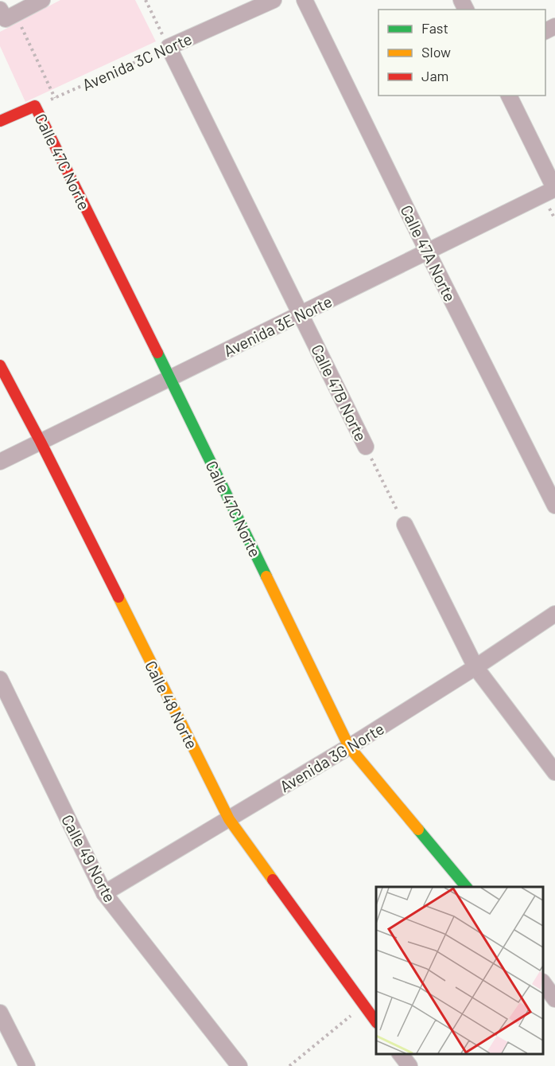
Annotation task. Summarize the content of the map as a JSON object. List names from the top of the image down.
{
  "streets": {
    "street": [
      "Avenida 3C Norte",
      "Calle 47C Norte",
      "Calle 47A Norte",
      "Avenida 3E Norte",
      "Calle 47B Norte",
      "Calle 48 Norte",
      "Avenida 3G Norte",
      "Calle 49 Norte"
    ]
  },
  "crossings": [
    ["Avenida 3C Norte", "Calle 47C Norte"],
    ["Avenida 3C Norte", "Calle 47B Norte"],
    ["Calle 47C Norte", "Avenida 3E Norte"],
    ["Calle 47C Norte", "Avenida 3G Norte"],
    ["Calle 47A Norte", "Avenida 3E Norte"],
    ["Avenida 3E Norte", "Calle 47B Norte"],
    ["Avenida 3E Norte", "Calle 48 Norte"],
    ["Calle 48 Norte", "Avenida 3G Norte"],
    ["Avenida 3G Norte", "Calle 49 Norte"]
  ],
  "legend": ["Fast", "Slow", "Jam"]
}
